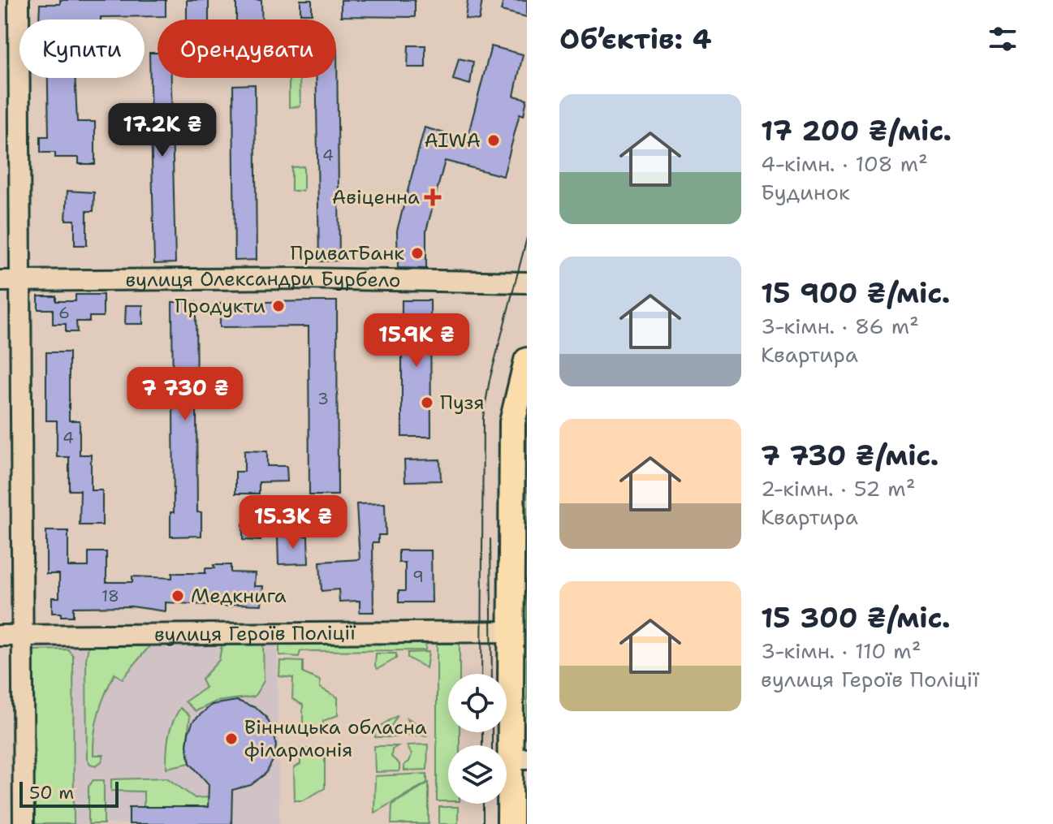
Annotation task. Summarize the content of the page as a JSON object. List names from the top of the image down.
{
  "streets": {
    "street": ["вулиця Олександри Бурбело", "вулиця Героїв Поліції"]
  },
  "places": {
    "other": [
      "AIWA",
      "ПриватБанк",
      "Продукти",
      "Пузя",
      "Медкнига",
      "Вінницька обласна філармонія"
    ],
    "health": ["Авіценна"]
  },
  "house_numbers": [
    "4",
    "6",
    "3",
    "4",
    "9",
    "18"
  ],
  "scale_bar": "50 m",
  "page": {
    "heading": "Об’єктів: 4",
    "chip": ["Купити", "Орендувати"],
    "list": [
      {
        "name": "17 200 ₴/міс.",
        "note": "4-кімн. · 108 m² · Будинок"
      },
      {
        "name": "15 900 ₴/міс.",
        "note": "3-кімн. · 86 m² · Квартира"
      },
      {
        "name": "7 730 ₴/міс.",
        "note": "2-кімн. · 52 m² · Квартира"
      },
      {
        "name": "15 300 ₴/міс.",
        "note": "3-кімн. · 110 m² · вулиця Героїв Поліції"
      }
    ],
    "price": [
      "17.2K ₴",
      "15.9K ₴",
      "7 730 ₴",
      "15.3K ₴"
    ],
    "scale": "50 m"
  }
}
